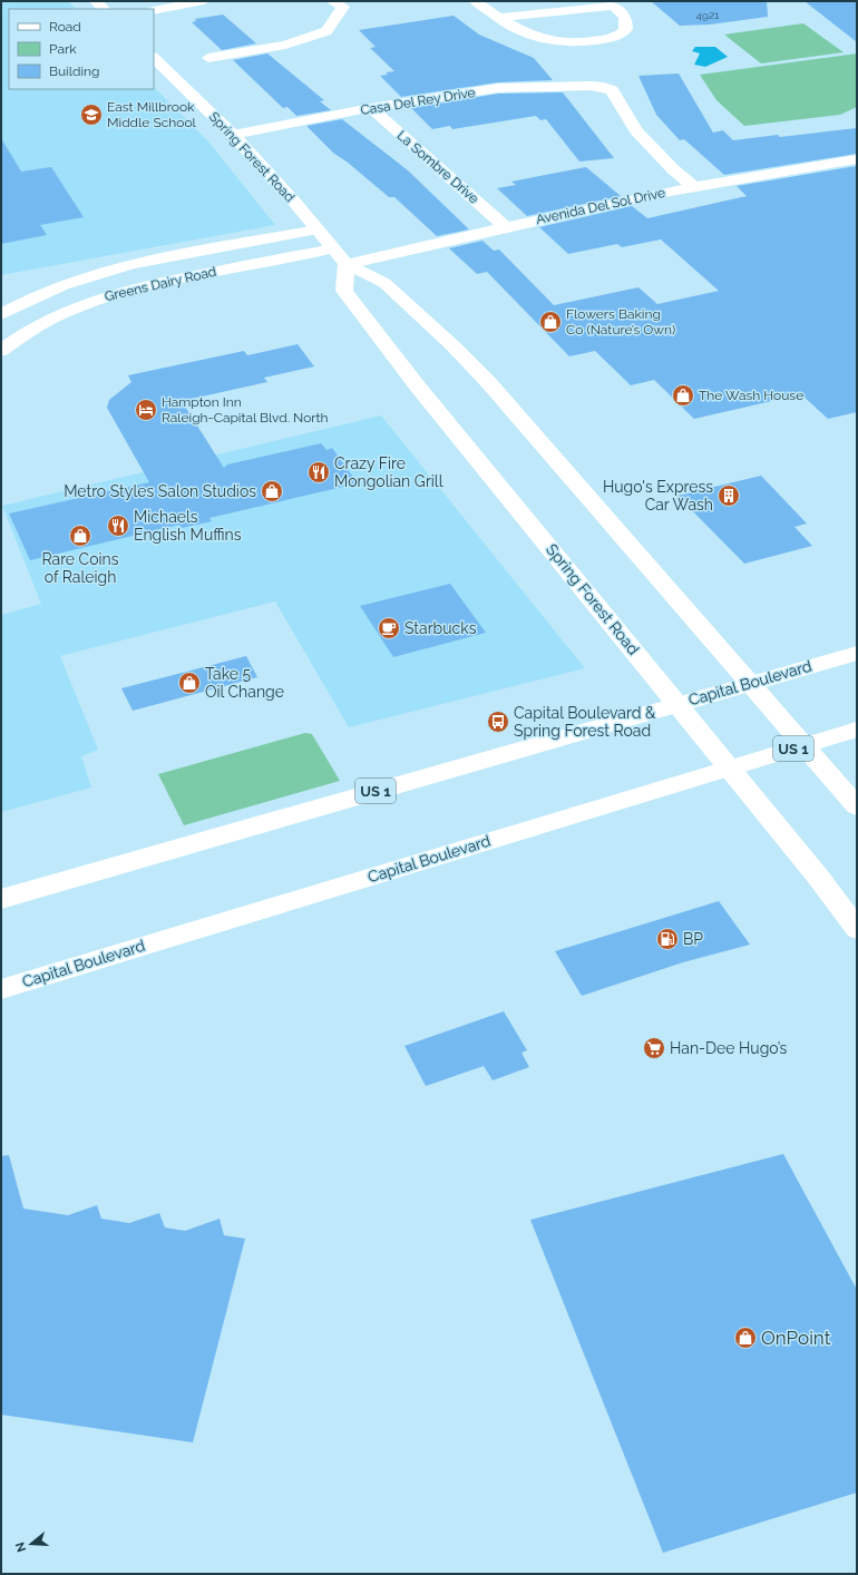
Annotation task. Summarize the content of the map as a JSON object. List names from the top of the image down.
{
  "streets": {
    "main road": [
      "Casa Del Rey Drive",
      "Spring Forest Road",
      "La Sombre Drive",
      "Avenida Del Sol Drive",
      "Greens Dairy Road",
      "Capital Boulevard",
      "US 1"
    ]
  },
  "crossings": [
    ["Casa Del Rey Drive", "Spring Forest Road"],
    ["Casa Del Rey Drive", "La Sombre Drive"],
    ["Casa Del Rey Drive", "Avenida Del Sol Drive"],
    ["Spring Forest Road", "Avenida Del Sol Drive"],
    ["Spring Forest Road", "Greens Dairy Road"],
    ["Spring Forest Road", "Capital Boulevard"],
    ["La Sombre Drive", "Avenida Del Sol Drive"],
    ["Avenida Del Sol Drive", "Greens Dairy Road"]
  ],
  "places": {
    "school or university": ["East Millbrook Middle School"],
    "shop": [
      "Flowers Baking Co (Nature’s Own)",
      "The Wash House",
      "Metro Styles Salon Studios",
      "Rare Coins of Raleigh",
      "Take 5 Oil Change",
      "OnPoint"
    ],
    "hotel": ["Hampton Inn Raleigh-Capital Blvd. North"],
    "restaurant": ["Crazy Fire Mongolian Grill", "Michaels English Muffins"],
    "building": ["Hugo's Express Car Wash"],
    "cafe": ["Starbucks"],
    "bus stop": ["Capital Boulevard & Spring Forest Road"],
    "fuel station": ["BP"],
    "supermarket": ["Han-Dee Hugo’s"]
  },
  "house_numbers": ["4921"],
  "legend": ["Road", "Park", "Building"],
  "north": "left"
}
